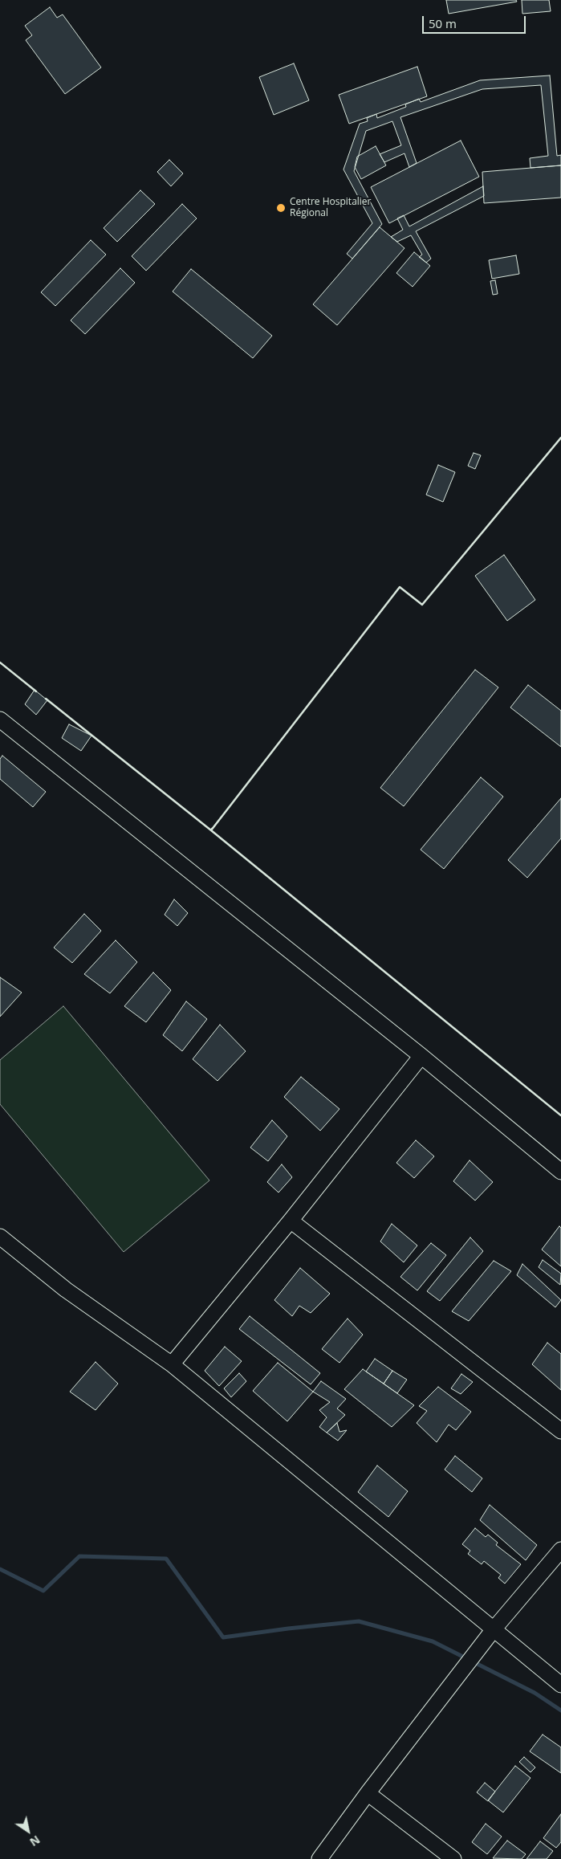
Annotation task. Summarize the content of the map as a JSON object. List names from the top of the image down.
{
  "places": ["Centre Hospitalier Régional"],
  "scale_bar": "50 m",
  "north": "bottom right"
}
